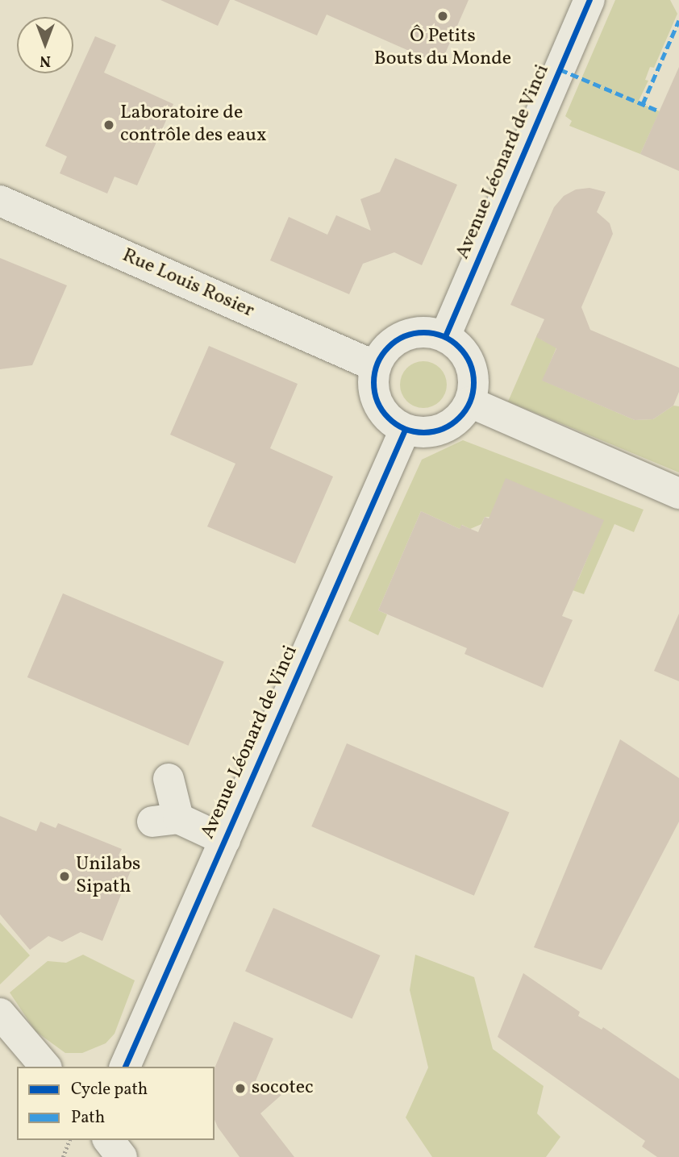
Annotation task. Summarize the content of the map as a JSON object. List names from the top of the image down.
{
  "streets": {
    "street": ["Avenue Léonard de Vinci", "Rue Louis Rosier"]
  },
  "crossings": [
    ["Avenue Léonard de Vinci", "Rue Louis Rosier"]
  ],
  "places": [
    "Ô Petits Bouts du Monde",
    "Laboratoire de contrôle des eaux",
    "Unilabs Sipath",
    "socotec"
  ],
  "legend": ["Cycle path", "Path"],
  "north": "bottom"
}
